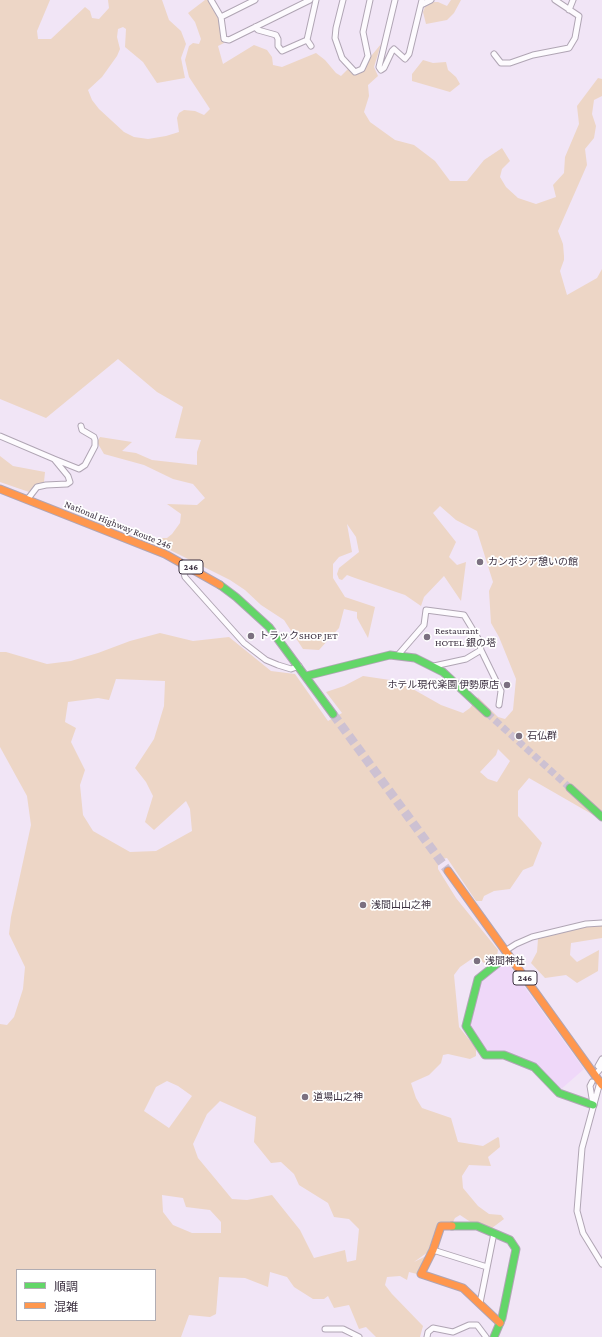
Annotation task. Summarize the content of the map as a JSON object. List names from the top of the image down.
{
  "streets": {
    "main road": ["National Highway Route 246", "246"]
  },
  "places": [
    "カンボジア憩いの館",
    "トラックSHOP JET",
    "Restaurant HOTEL 銀の塔",
    "ホテル現代楽園 伊勢原店",
    "石仏群",
    "浅間山山之神",
    "浅間神社",
    "道場山之神"
  ],
  "legend": ["順調", "混雑"]
}
